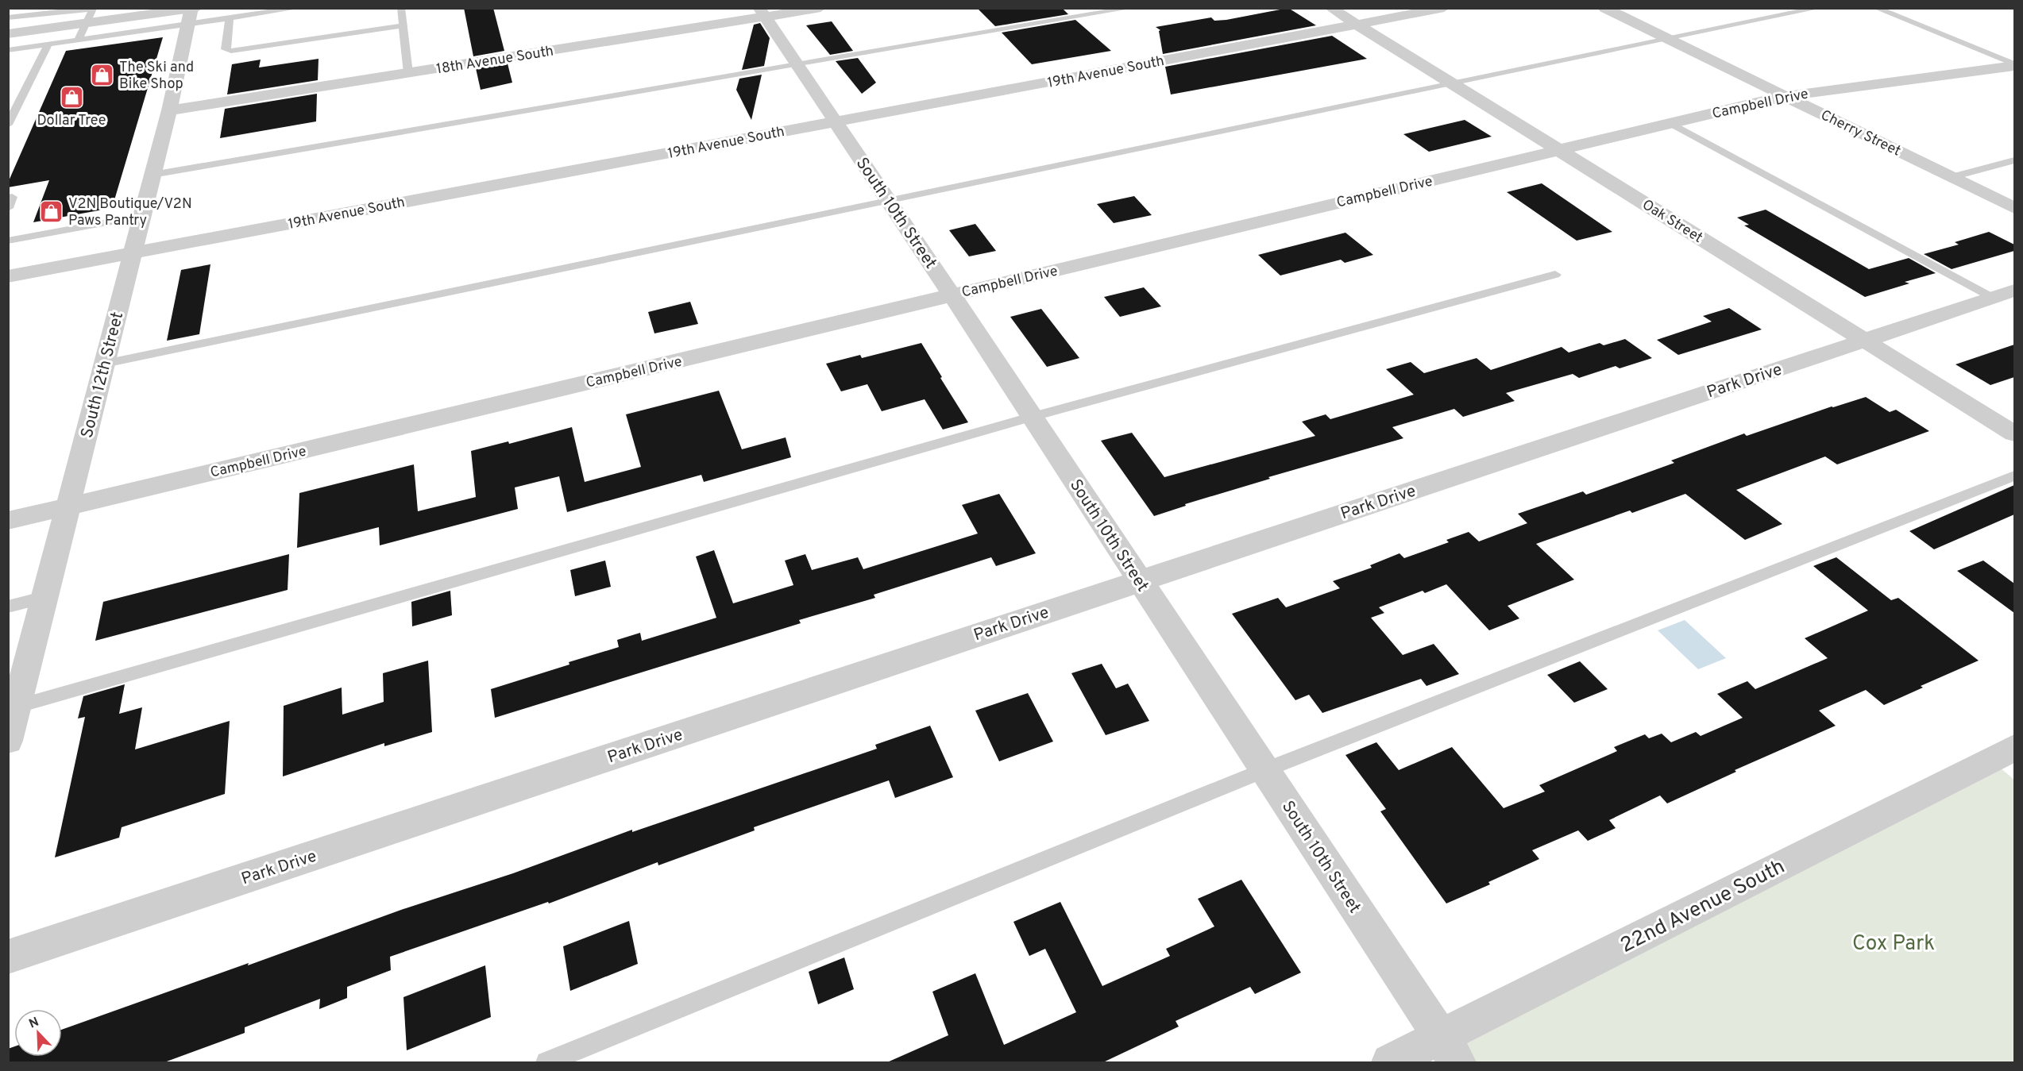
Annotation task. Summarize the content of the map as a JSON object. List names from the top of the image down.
{
  "streets": {
    "street": [
      "18th Avenue South",
      "19th Avenue South",
      "Campbell Drive",
      "Cherry Street",
      "South 10th Street",
      "Oak Street",
      "South 12th Street",
      "Park Drive",
      "22nd Avenue South"
    ]
  },
  "crossings": [
    ["18th Avenue South", "South 10th Street"],
    ["18th Avenue South", "South 12th Street"],
    ["19th Avenue South", "South 10th Street"],
    ["19th Avenue South", "Oak Street"],
    ["19th Avenue South", "South 12th Street"],
    ["Campbell Drive", "Cherry Street"],
    ["Campbell Drive", "South 10th Street"],
    ["Campbell Drive", "Oak Street"],
    ["Campbell Drive", "South 12th Street"],
    ["South 10th Street", "Park Drive"],
    ["South 10th Street", "22nd Avenue South"],
    ["Oak Street", "Park Drive"]
  ],
  "parks": ["Cox Park"],
  "places": {
    "shop": ["The Ski and Bike Shop", "Dollar Tree", "V2N Boutique/V2N Paws Pantry"]
  },
  "north": "top left"
}
